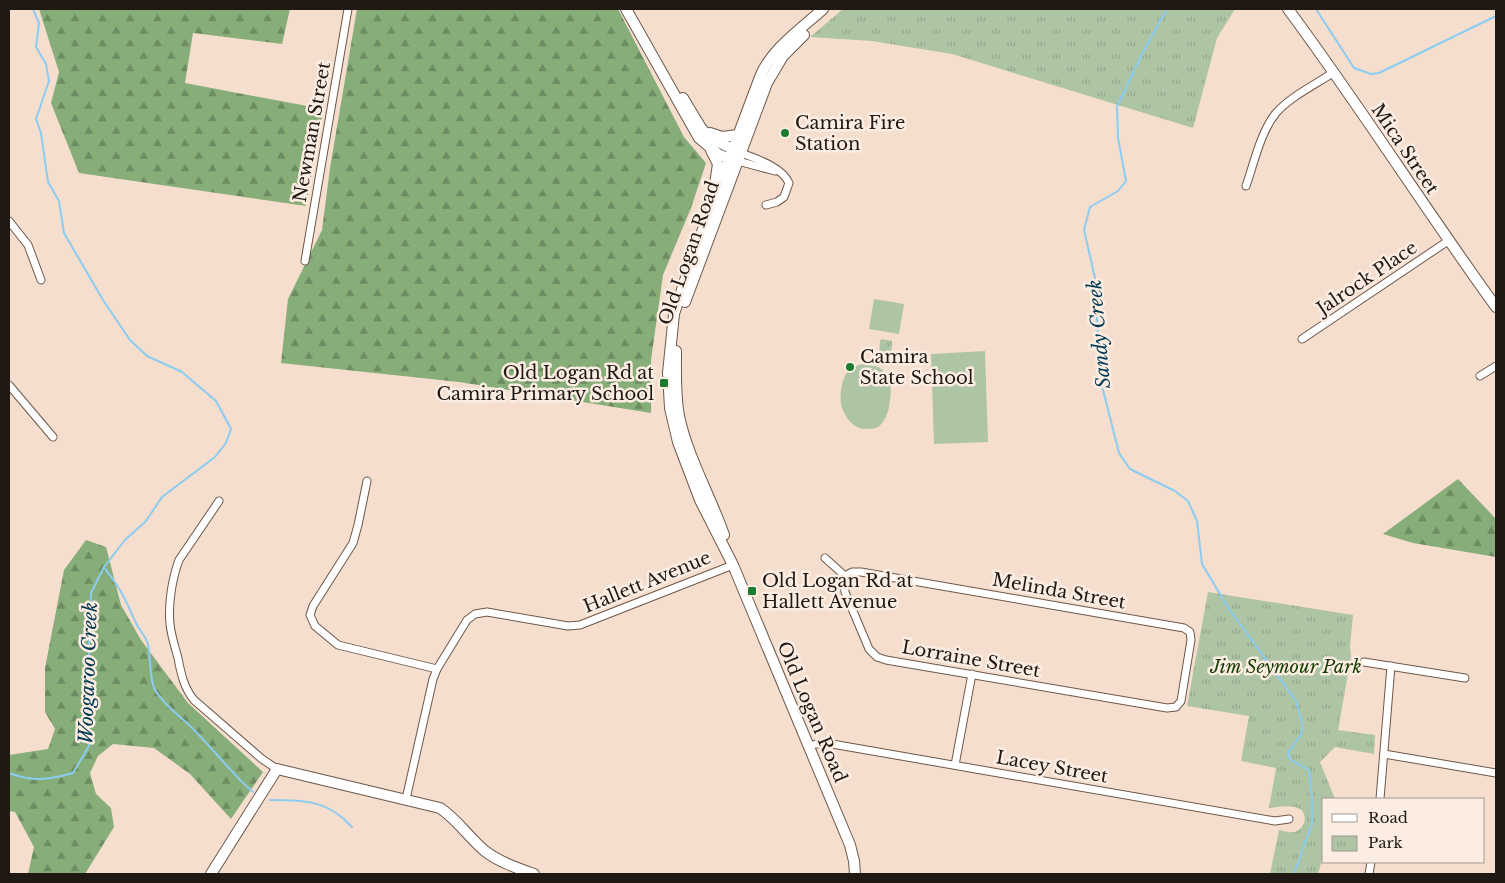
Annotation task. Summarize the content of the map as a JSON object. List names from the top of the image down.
{
  "streets": {
    "main road": ["Mica Street", "Old Logan Road"],
    "street": [
      "Newman Street",
      "Jalrock Place",
      "Hallett Avenue",
      "Melinda Street",
      "Lorraine Street",
      "Lacey Street"
    ]
  },
  "crossings": [
    ["Mica Street", "Jalrock Place"],
    ["Old Logan Road", "Hallett Avenue"],
    ["Old Logan Road", "Lacey Street"],
    ["Melinda Street", "Lorraine Street"]
  ],
  "water": ["Sandy Creek", "Woogaroo Creek"],
  "parks": ["Jim Seymour Park"],
  "places": {
    "other": ["Camira Fire Station", "Camira State School"],
    "transit": ["Old Logan Rd at Camira Primary School", "Old Logan Rd at Hallett Avenue"]
  },
  "legend": ["Road", "Park"]
}
